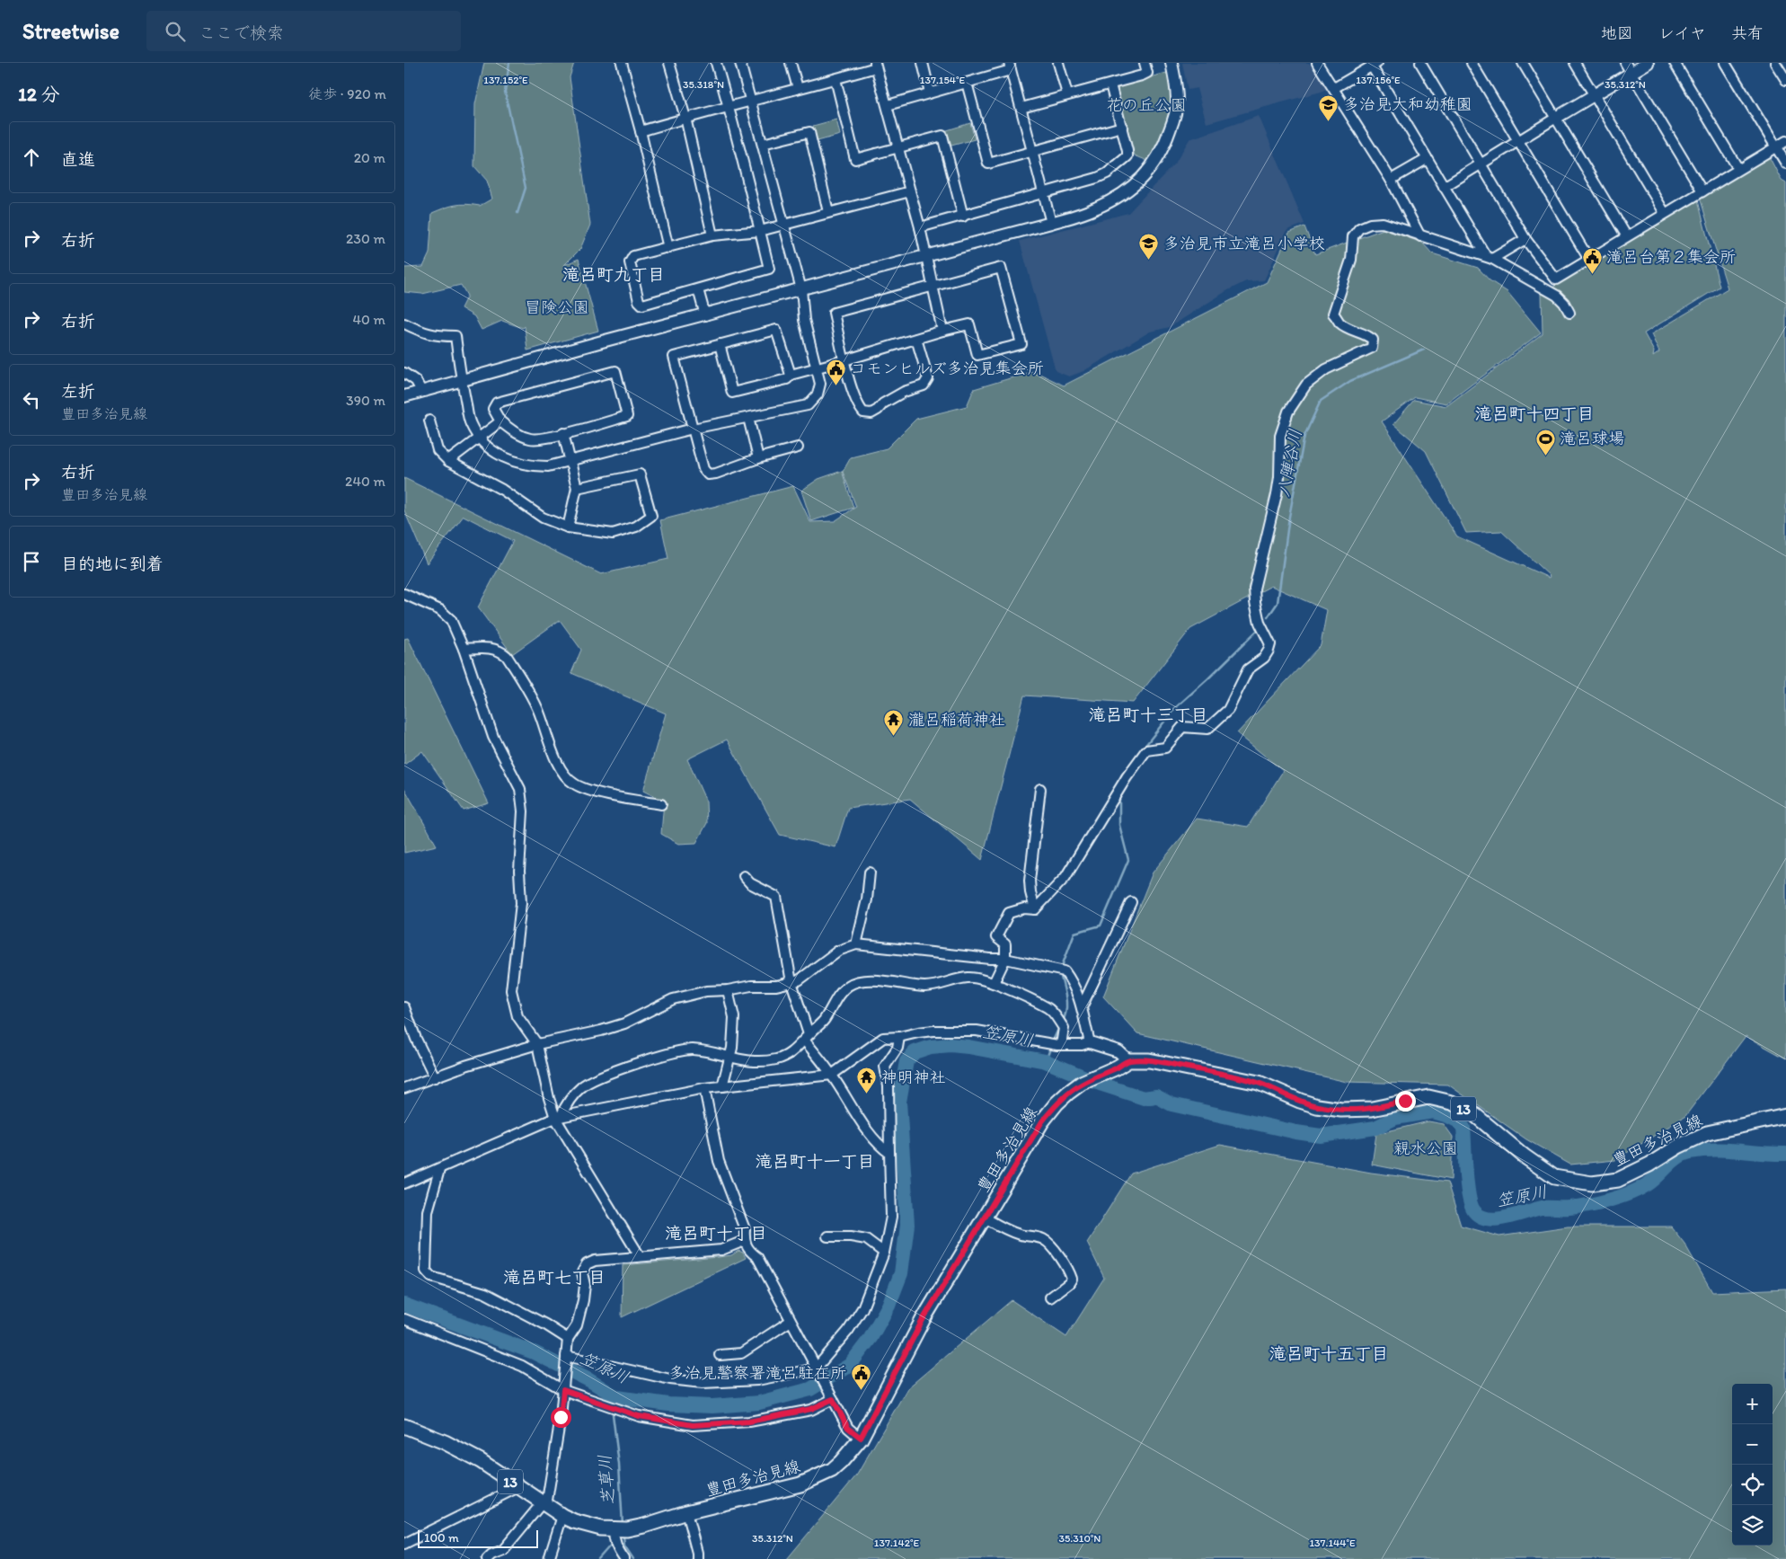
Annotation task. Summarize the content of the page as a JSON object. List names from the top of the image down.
{
  "streets": {
    "main road": ["13", "豊田多治見線"]
  },
  "districts": [
    "滝呂町九丁目",
    "滝呂町十四丁目",
    "滝呂町十三丁目",
    "滝呂町十一丁目",
    "滝呂町十丁目",
    "滝呂町七丁目",
    "滝呂町十五丁目"
  ],
  "water": ["八陣谷川", "笠原川", "芝草川"],
  "parks": ["花の丘公園", "冒険公園", "親水公園"],
  "places": {
    "school or university": ["多治見大和幼稚園", "多治見市立滝呂小学校"],
    "public building": ["滝呂台第２集会所", "コモンヒルズ多治見集会所", "多治見警察署滝呂駐在所"],
    "sports": ["滝呂球場"],
    "temple": ["瀧呂稲荷神社", "神明神社"]
  },
  "scale_bar": "100 m",
  "page": {
    "header": "Streetwise",
    "search": "ここで検索",
    "nav": ["地図", "レイヤ", "共有"],
    "heading": ["12 分", "徒歩 · 920 m"],
    "list": [
      ["直進", "20 m"],
      ["右折", "230 m"],
      ["右折", "40 m"],
      ["左折", "豊田多治見線", "390 m"],
      ["右折", "豊田多治見線", "240 m"],
      "目的地に到着"
    ],
    "map_buttons": ["+", "−"],
    "scale": "100 m"
  },
  "coordinates": [
    "137.156°E",
    "137.152°E",
    "137.154°E",
    "35.318°N",
    "35.312°N",
    "35.310°N",
    "137.142°E",
    "137.144°E"
  ]
}
